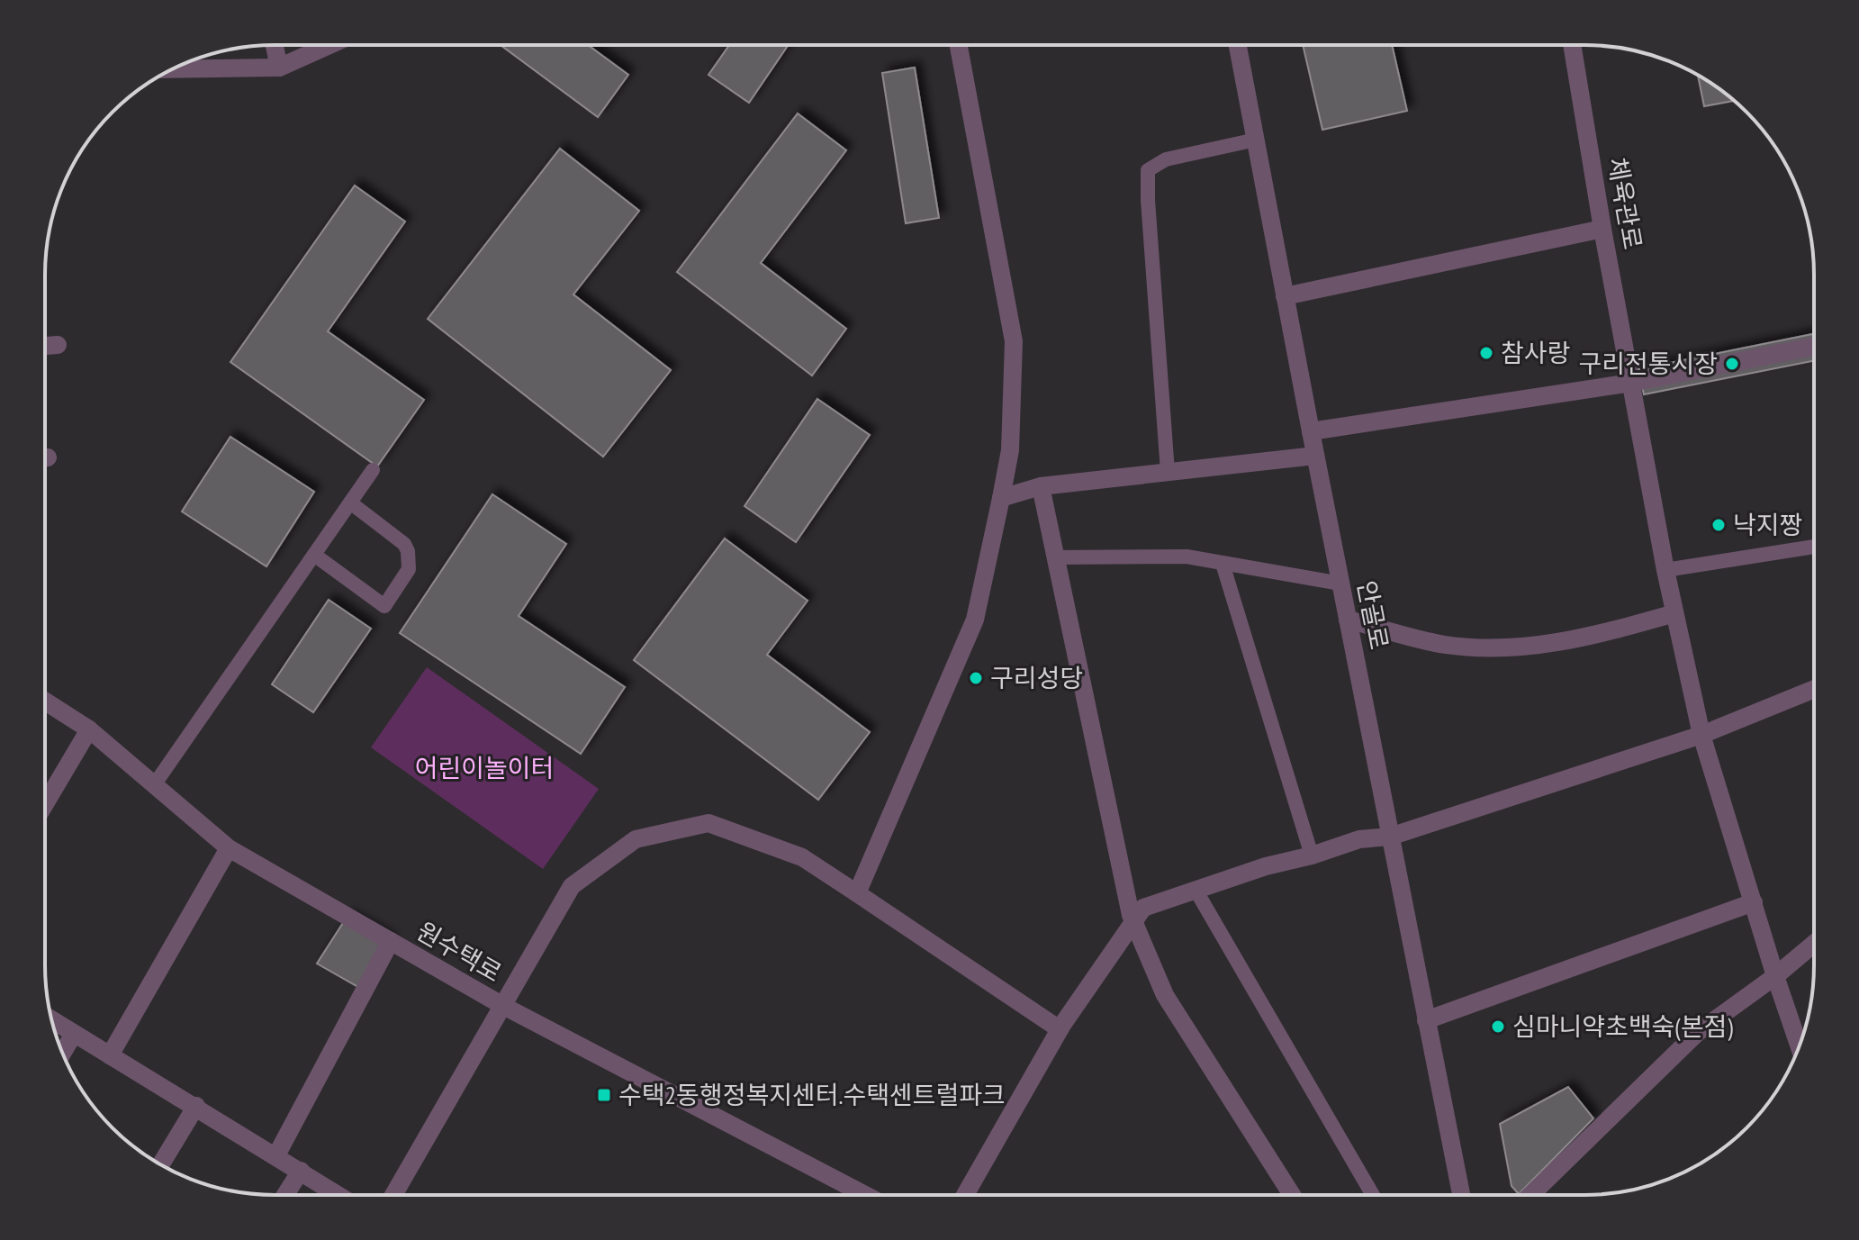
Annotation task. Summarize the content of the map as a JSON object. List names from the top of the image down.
{
  "streets": {
    "street": ["체육관로", "안골로", "원수택로"]
  },
  "parks": ["어린이놀이터"],
  "places": {
    "other": [
      "참사랑",
      "구리전통시장",
      "낙지짱",
      "구리성당",
      "심마니약초백숙(본점)"
    ],
    "transit": ["수택2동행정복지센터.수택센트럴파크"]
  }
}
